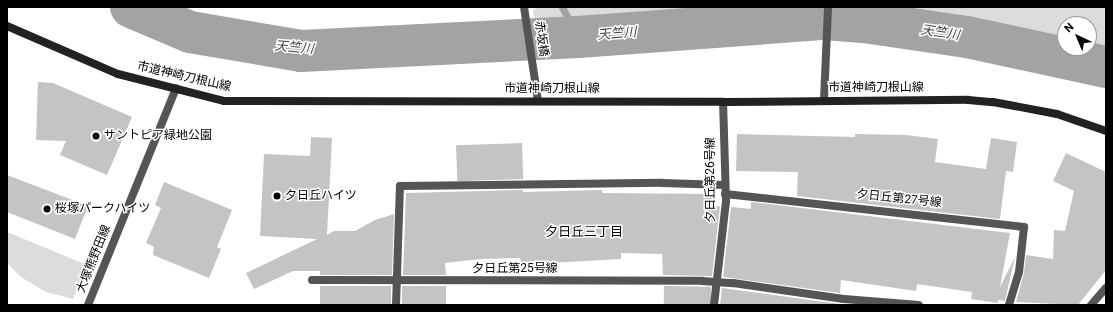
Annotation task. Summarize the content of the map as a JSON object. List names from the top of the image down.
{
  "streets": {
    "street": [
      "赤坂橋",
      "市道神崎刀根山線",
      "夕日丘第26号線",
      "夕日丘第27号線",
      "大塚熊野田線",
      "夕日丘第25号線"
    ]
  },
  "crossings": [
    ["赤坂橋", "市道神崎刀根山線"],
    ["市道神崎刀根山線", "夕日丘第26号線"],
    ["市道神崎刀根山線", "大塚熊野田線"],
    ["夕日丘第26号線", "夕日丘第27号線"],
    ["夕日丘第26号線", "夕日丘第25号線"]
  ],
  "districts": ["夕日丘三丁目"],
  "water": ["天竺川"],
  "places": ["サントピア緑地公園", "夕日丘ハイツ", "桜塚パークハイツ"],
  "north": "top left"
}
